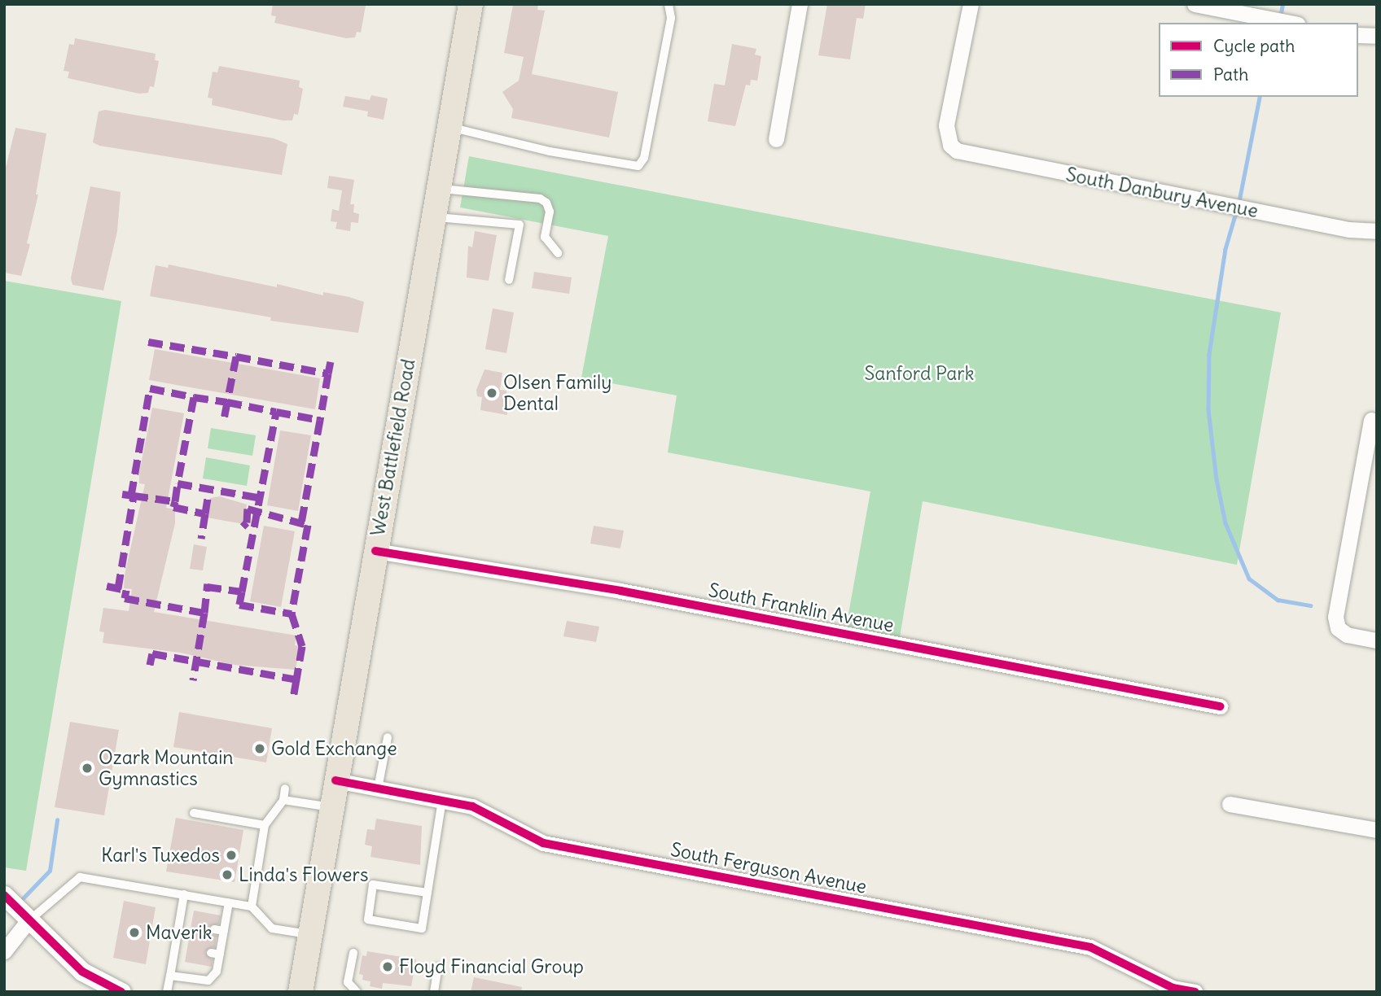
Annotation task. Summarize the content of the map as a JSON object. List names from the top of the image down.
{
  "streets": {
    "main road": ["West Battlefield Road"],
    "street": ["South Danbury Avenue", "South Franklin Avenue", "South Ferguson Avenue"]
  },
  "crossings": [
    ["West Battlefield Road", "South Franklin Avenue"],
    ["West Battlefield Road", "South Ferguson Avenue"]
  ],
  "parks": ["Sanford Park"],
  "places": [
    "Olsen Family Dental",
    "Gold Exchange",
    "Ozark Mountain Gymnastics",
    "Karl's Tuxedos",
    "Linda's Flowers",
    "Maverik",
    "Floyd Financial Group"
  ],
  "legend": ["Cycle path", "Path"]
}
